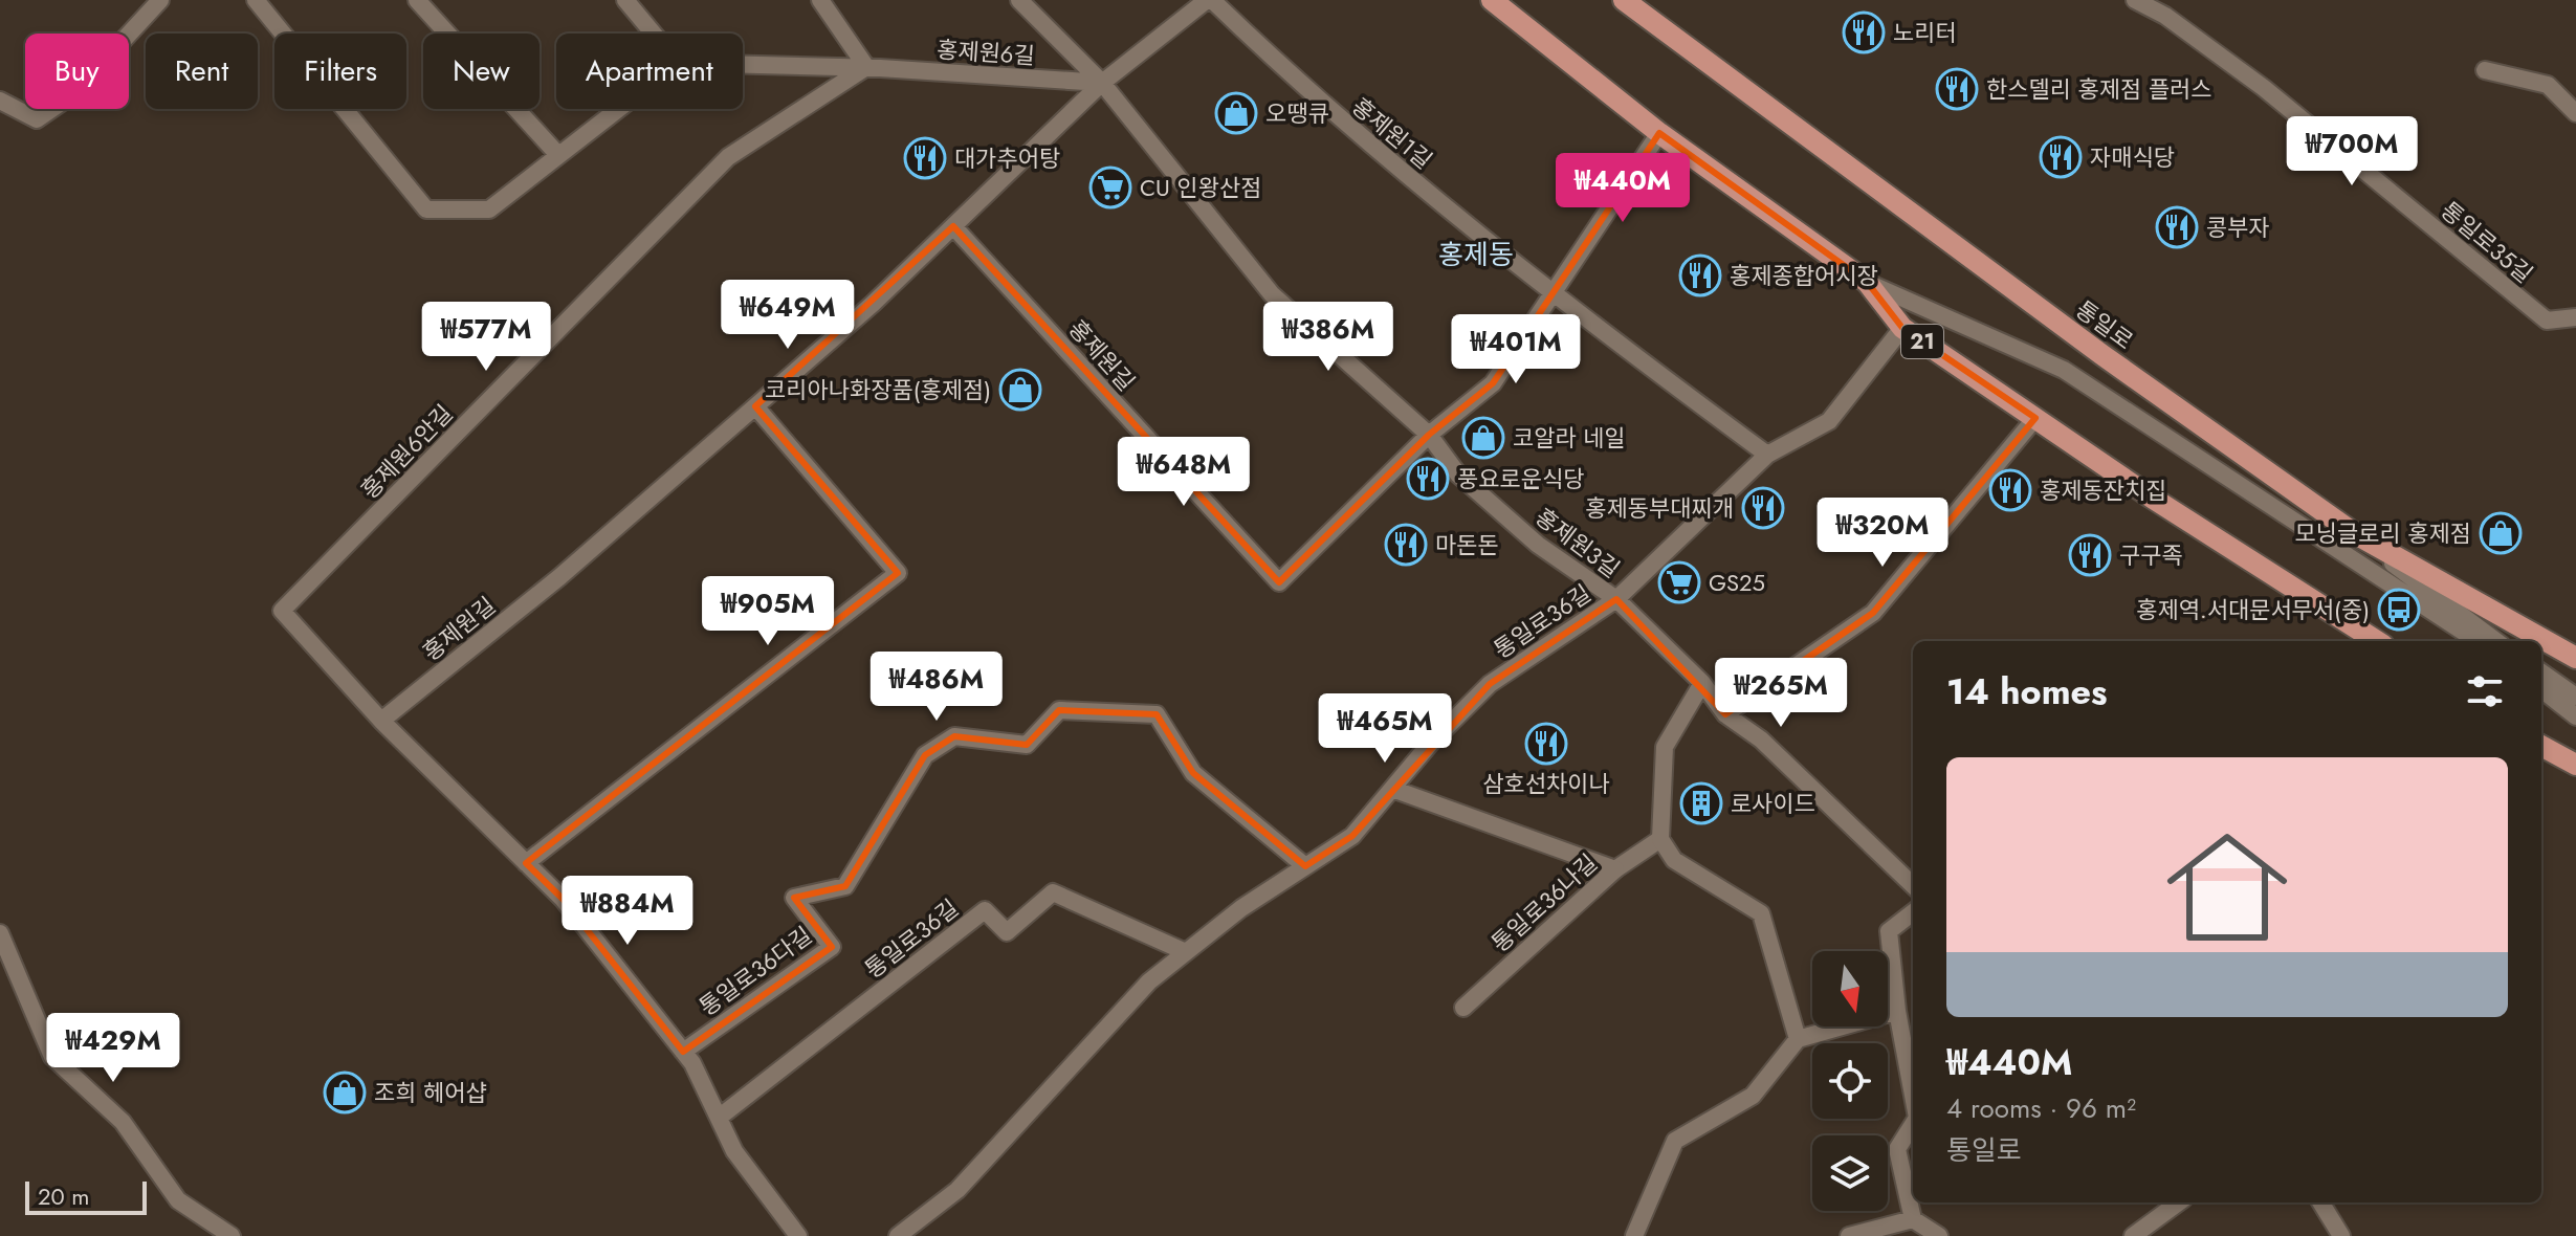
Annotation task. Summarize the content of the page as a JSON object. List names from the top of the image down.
{
  "streets": {
    "main road": ["통일로", "21"],
    "street": [
      "홍제원6길",
      "홍제원1길",
      "통일로35길",
      "홍제원길",
      "홍제원6안길",
      "홍제원3길",
      "통일로36길",
      "통일로36나길",
      "통일로36다길"
    ]
  },
  "crossings": [
    ["홍제원6길", "홍제원길"],
    ["홍제원6길", "홍제원6안길"],
    ["홍제원6길", "홍제원3길"],
    ["홍제원1길", "홍제원길"],
    ["홍제원1길", "통일로36길"],
    ["21", "통일로36길"],
    ["홍제원길", "홍제원6안길"],
    ["홍제원길", "홍제원3길"],
    ["홍제원3길", "통일로36길"],
    ["통일로36길", "통일로36다길"]
  ],
  "districts": ["홍제동"],
  "places": {
    "restaurant": [
      "노리터",
      "한스델리 홍제점 플러스",
      "자매식당",
      "대가추어탕",
      "콩부자",
      "홍제종합어시장",
      "풍요로운식당",
      "홍제동잔치집",
      "홍제동부대찌개",
      "마돈돈",
      "구구족",
      "삼호선차이나"
    ],
    "shop": [
      "오땡큐",
      "코리아나화장품(홍제점)",
      "코알라 네일",
      "모닝글로리 홍제점",
      "조희 헤어샵"
    ],
    "supermarket": ["CU 인왕산점", "GS25"],
    "bus stop": ["홍제역.서대문서무서(중)"],
    "building": ["로사이드"]
  },
  "scale_bar": "20 m",
  "north": "bottom",
  "page": {
    "chip": [
      "Buy",
      "Rent",
      "Filters",
      "New",
      "Apartment"
    ],
    "price": [
      "₩700M",
      "₩440M",
      "₩649M",
      "₩577M",
      "₩386M",
      "₩401M",
      "₩648M",
      "₩320M",
      "₩905M",
      "₩486M",
      "₩265M",
      "₩465M",
      "₩884M",
      "₩429M"
    ],
    "heading": "14 homes",
    "list": [
      {
        "name": "₩440M",
        "note": "4 rooms · 96 m² · 통일로"
      }
    ],
    "scale": "20 m"
  }
}
